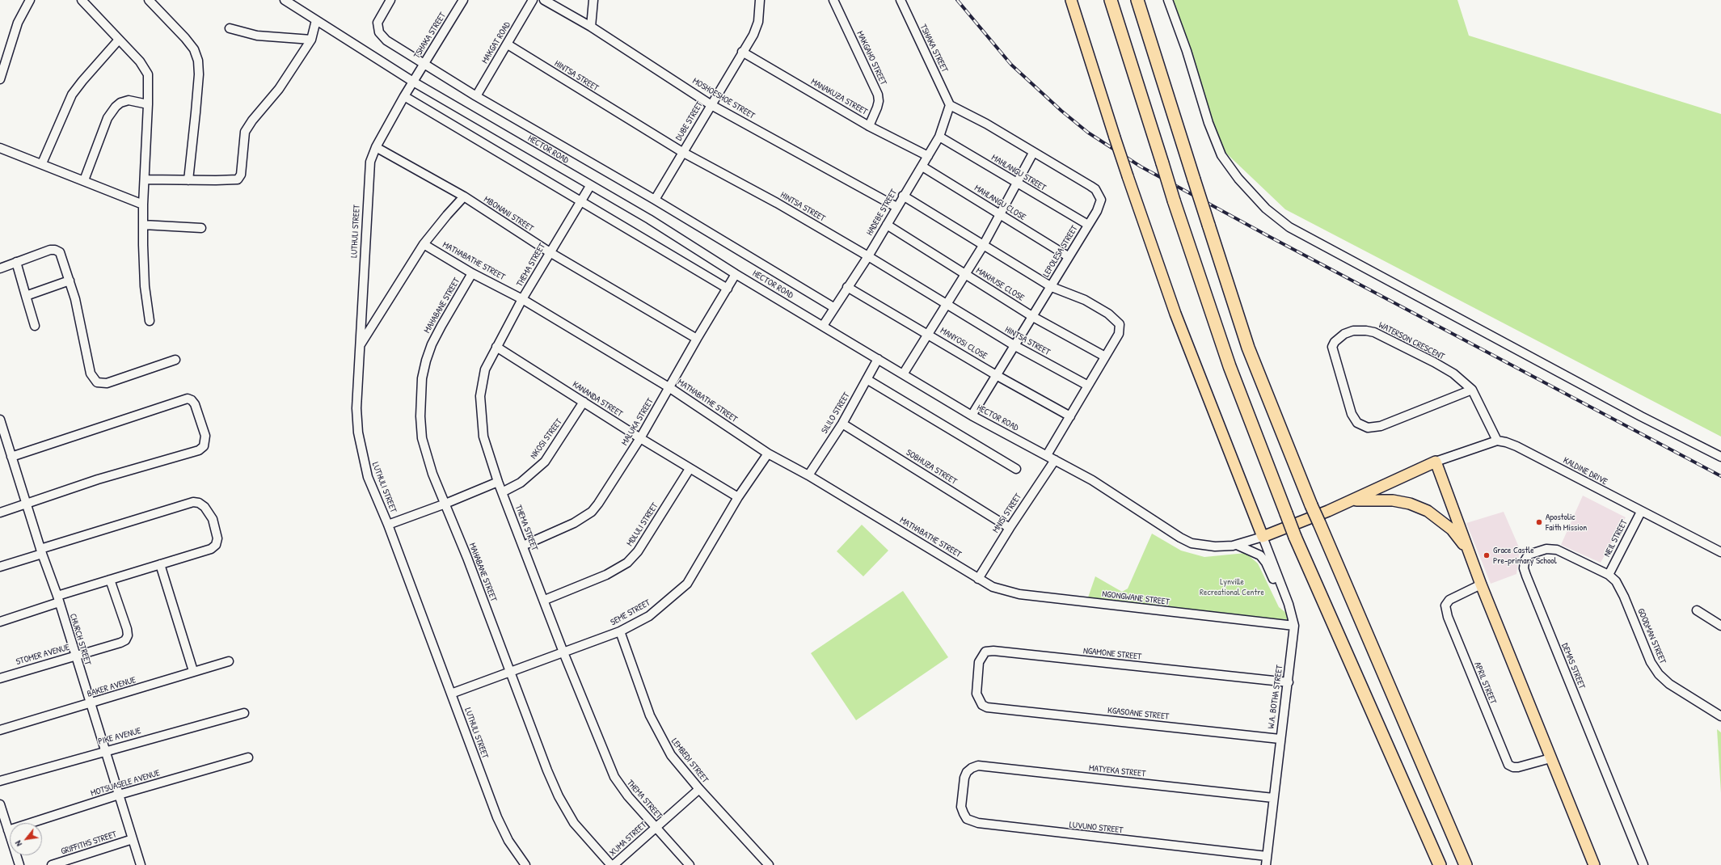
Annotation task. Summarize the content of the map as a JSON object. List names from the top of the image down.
{
  "streets": {
    "street": [
      "TSHAKA STREET",
      "MAKGAT ROAD",
      "MAKGAHO STREET",
      "HINTSA STREET",
      "MANAKUZA STREET",
      "MOSHOESHOE STREET",
      "DUBE STREET",
      "HECTOR ROAD",
      "MAHLANGU STREET",
      "MAHLANGU CLOSE",
      "HADEBE STREET",
      "MBONANI STREET",
      "LUTHULI STREET",
      "LEPOLESA STREET",
      "MATHABATHE STREET",
      "THEMA STREET",
      "MAKHUSE CLOSE",
      "MAHABANE STREET",
      "WATERSON CRESCENT",
      "MANYOSI CLOSE",
      "KANANDA STREET",
      "SILILO STREET",
      "MALUKA STREET",
      "NKOSI STREET",
      "SOBHUZA STREET",
      "KALDINE DRIVE",
      "MNISI STREET",
      "MDLULI STREET",
      "NEIL STREET",
      "NGONGWANE STREET",
      "SEME STREET",
      "GOODMAN STREET",
      "CHURCH STREET",
      "NGAMONE STREET",
      "STOMER AVENUE",
      "DEMAS STREET",
      "APRIL STREET",
      "BAKER AVENUE",
      "W.A. BOTHA STREET",
      "KGASOANE STREET",
      "PIKE AVENUE",
      "LEMBEDI STREET",
      "MATYEKA STREET",
      "MOTSUASELE AVENUE",
      "LUVUNO STREET",
      "XUMA STREET",
      "GRIFFITHS STREET"
    ]
  },
  "crossings": [
    ["TSHAKA STREET", "HECTOR ROAD"],
    ["TSHAKA STREET", "HADEBE STREET"],
    ["TSHAKA STREET", "LUTHULI STREET"],
    ["TSHAKA STREET", "LEPOLESA STREET"],
    ["MAKGAT ROAD", "HINTSA STREET"],
    ["MAKGAT ROAD", "HECTOR ROAD"],
    ["MAKGAHO STREET", "MANAKUZA STREET"],
    ["HINTSA STREET", "DUBE STREET"],
    ["HINTSA STREET", "HADEBE STREET"],
    ["HINTSA STREET", "LEPOLESA STREET"],
    ["MANAKUZA STREET", "DUBE STREET"],
    ["MANAKUZA STREET", "HADEBE STREET"],
    ["MOSHOESHOE STREET", "DUBE STREET"],
    ["MOSHOESHOE STREET", "HADEBE STREET"],
    ["DUBE STREET", "HECTOR ROAD"],
    ["HECTOR ROAD", "HADEBE STREET"],
    ["HECTOR ROAD", "LUTHULI STREET"],
    ["HECTOR ROAD", "LEPOLESA STREET"],
    ["HECTOR ROAD", "THEMA STREET"],
    ["HECTOR ROAD", "SILILO STREET"],
    ["HECTOR ROAD", "MALUKA STREET"],
    ["HECTOR ROAD", "MNISI STREET"],
    ["HECTOR ROAD", "W.A. BOTHA STREET"],
    ["MAHLANGU STREET", "HADEBE STREET"],
    ["MAHLANGU STREET", "LEPOLESA STREET"],
    ["MAHLANGU CLOSE", "HADEBE STREET"],
    ["MAHLANGU CLOSE", "LEPOLESA STREET"],
    ["HADEBE STREET", "LEPOLESA STREET"],
    ["HADEBE STREET", "MAKHUSE CLOSE"],
    ["HADEBE STREET", "MANYOSI CLOSE"],
    ["MBONANI STREET", "LUTHULI STREET"],
    ["MBONANI STREET", "THEMA STREET"],
    ["MBONANI STREET", "MALUKA STREET"],
    ["LUTHULI STREET", "SEME STREET"],
    ["LEPOLESA STREET", "MAKHUSE CLOSE"],
    ["LEPOLESA STREET", "MANYOSI CLOSE"],
    ["MATHABATHE STREET", "THEMA STREET"],
    ["MATHABATHE STREET", "MAHABANE STREET"],
    ["MATHABATHE STREET", "SILILO STREET"],
    ["MATHABATHE STREET", "MALUKA STREET"],
    ["MATHABATHE STREET", "MNISI STREET"],
    ["MATHABATHE STREET", "NGONGWANE STREET"],
    ["MATHABATHE STREET", "SEME STREET"],
    ["THEMA STREET", "KANANDA STREET"],
    ["THEMA STREET", "MALUKA STREET"],
    ["THEMA STREET", "NKOSI STREET"],
    ["THEMA STREET", "MDLULI STREET"],
    ["THEMA STREET", "SEME STREET"],
    ["THEMA STREET", "XUMA STREET"],
    ["MAHABANE STREET", "SEME STREET"],
    ["WATERSON CRESCENT", "KALDINE DRIVE"],
    ["KANANDA STREET", "MALUKA STREET"],
    ["KANANDA STREET", "NKOSI STREET"],
    ["KANANDA STREET", "MDLULI STREET"],
    ["KANANDA STREET", "SEME STREET"],
    ["SILILO STREET", "SOBHUZA STREET"],
    ["SOBHUZA STREET", "MNISI STREET"],
    ["KALDINE DRIVE", "NEIL STREET"],
    ["MNISI STREET", "NGONGWANE STREET"],
    ["NEIL STREET", "GOODMAN STREET"],
    ["NEIL STREET", "DEMAS STREET"],
    ["NGONGWANE STREET", "W.A. BOTHA STREET"],
    ["SEME STREET", "LEMBEDI STREET"],
    ["GOODMAN STREET", "DEMAS STREET"],
    ["CHURCH STREET", "STOMER AVENUE"],
    ["CHURCH STREET", "BAKER AVENUE"],
    ["CHURCH STREET", "PIKE AVENUE"],
    ["CHURCH STREET", "MOTSUASELE AVENUE"],
    ["CHURCH STREET", "GRIFFITHS STREET"],
    ["NGAMONE STREET", "W.A. BOTHA STREET"],
    ["NGAMONE STREET", "KGASOANE STREET"],
    ["W.A. BOTHA STREET", "KGASOANE STREET"],
    ["W.A. BOTHA STREET", "MATYEKA STREET"],
    ["W.A. BOTHA STREET", "LUVUNO STREET"],
    ["LEMBEDI STREET", "XUMA STREET"],
    ["MATYEKA STREET", "LUVUNO STREET"]
  ],
  "parks": ["Lynville Recreational Centre"],
  "places": ["Apostolic Faith Mission", "Grace Castle Pre-primary School"],
  "north": "bottom left"
}
